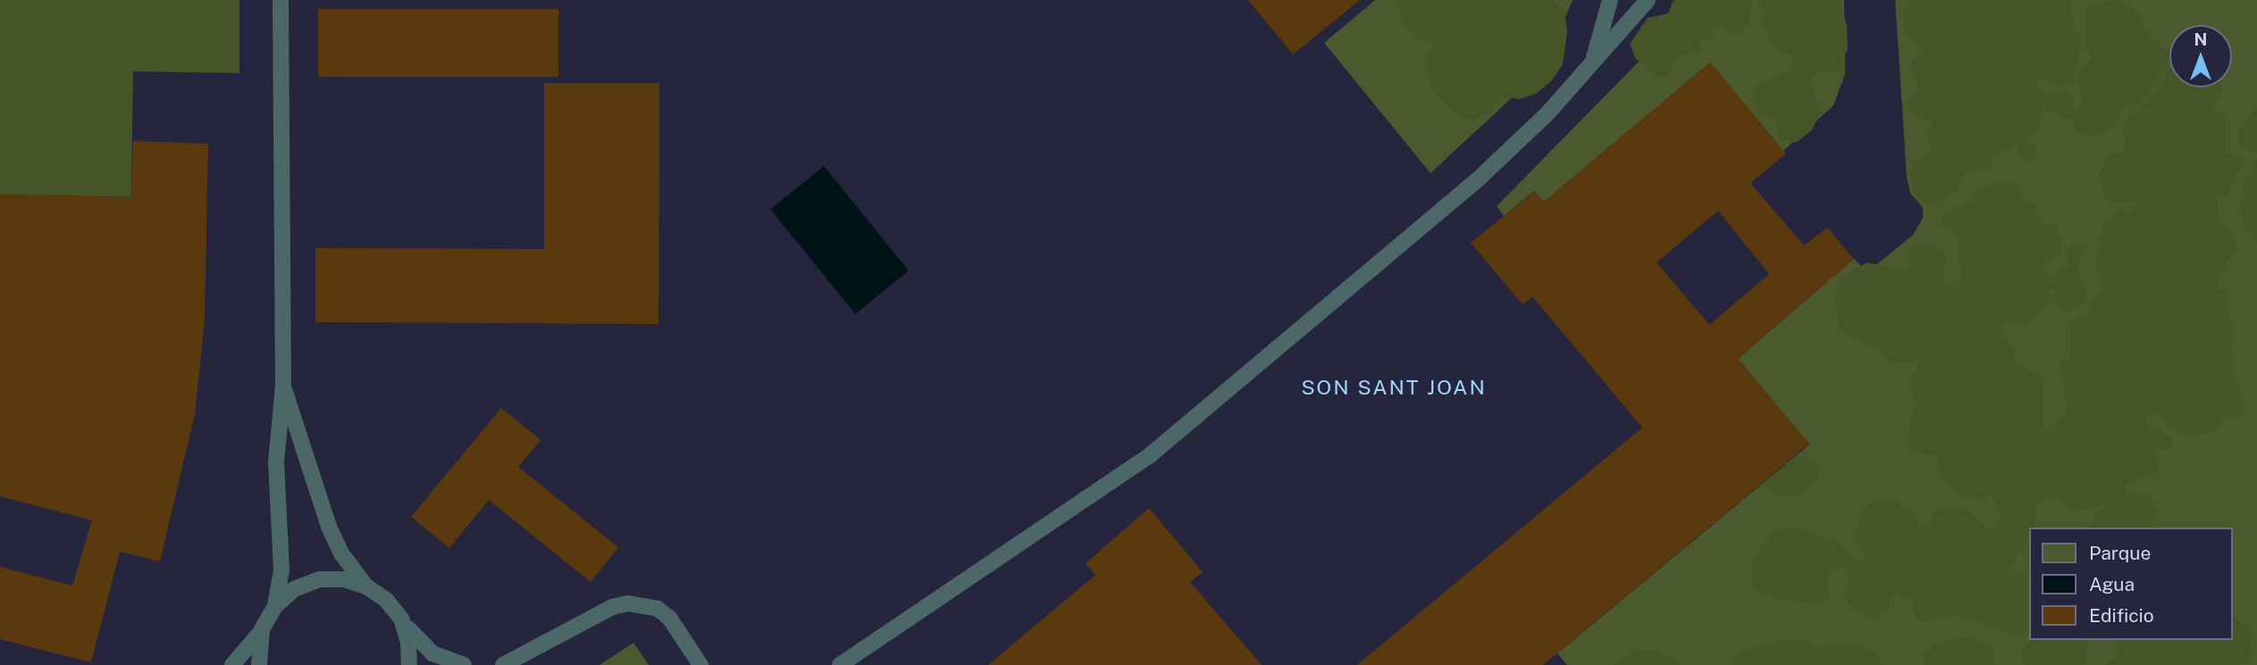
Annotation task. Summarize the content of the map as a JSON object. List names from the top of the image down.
{
  "districts": ["SON SANT JOAN"],
  "legend": ["Parque", "Agua", "Edificio"],
  "north": "top"
}
